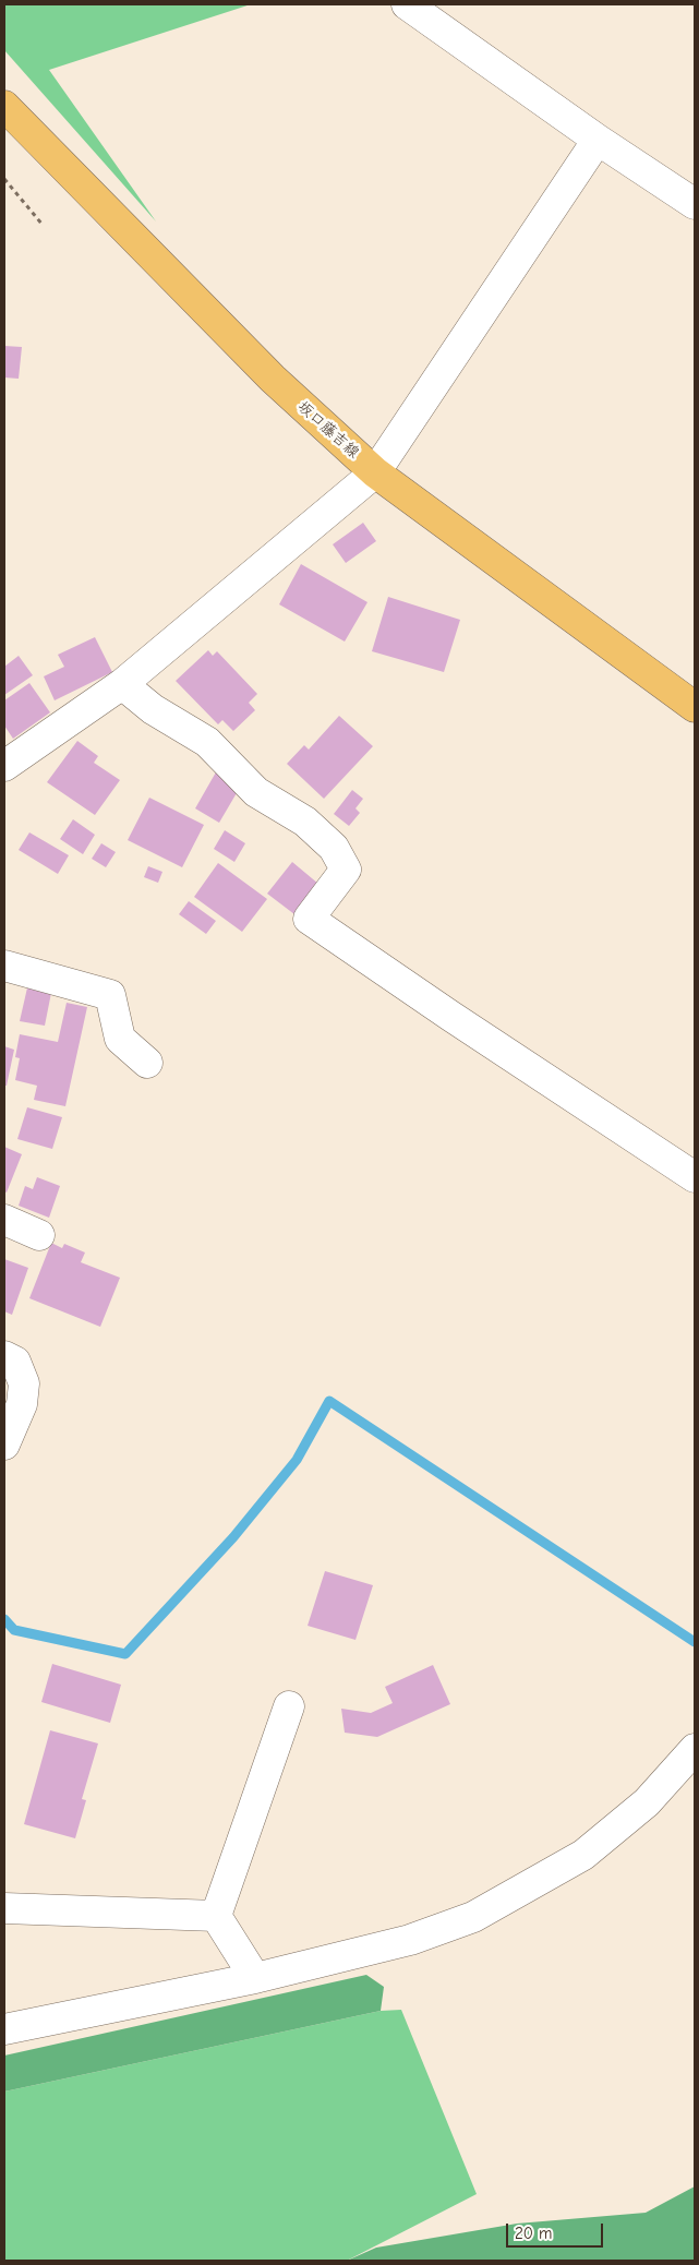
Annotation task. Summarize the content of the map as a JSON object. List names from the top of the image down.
{
  "streets": {
    "main road": ["坂口藤吉線"]
  },
  "scale_bar": "20 m"
}
